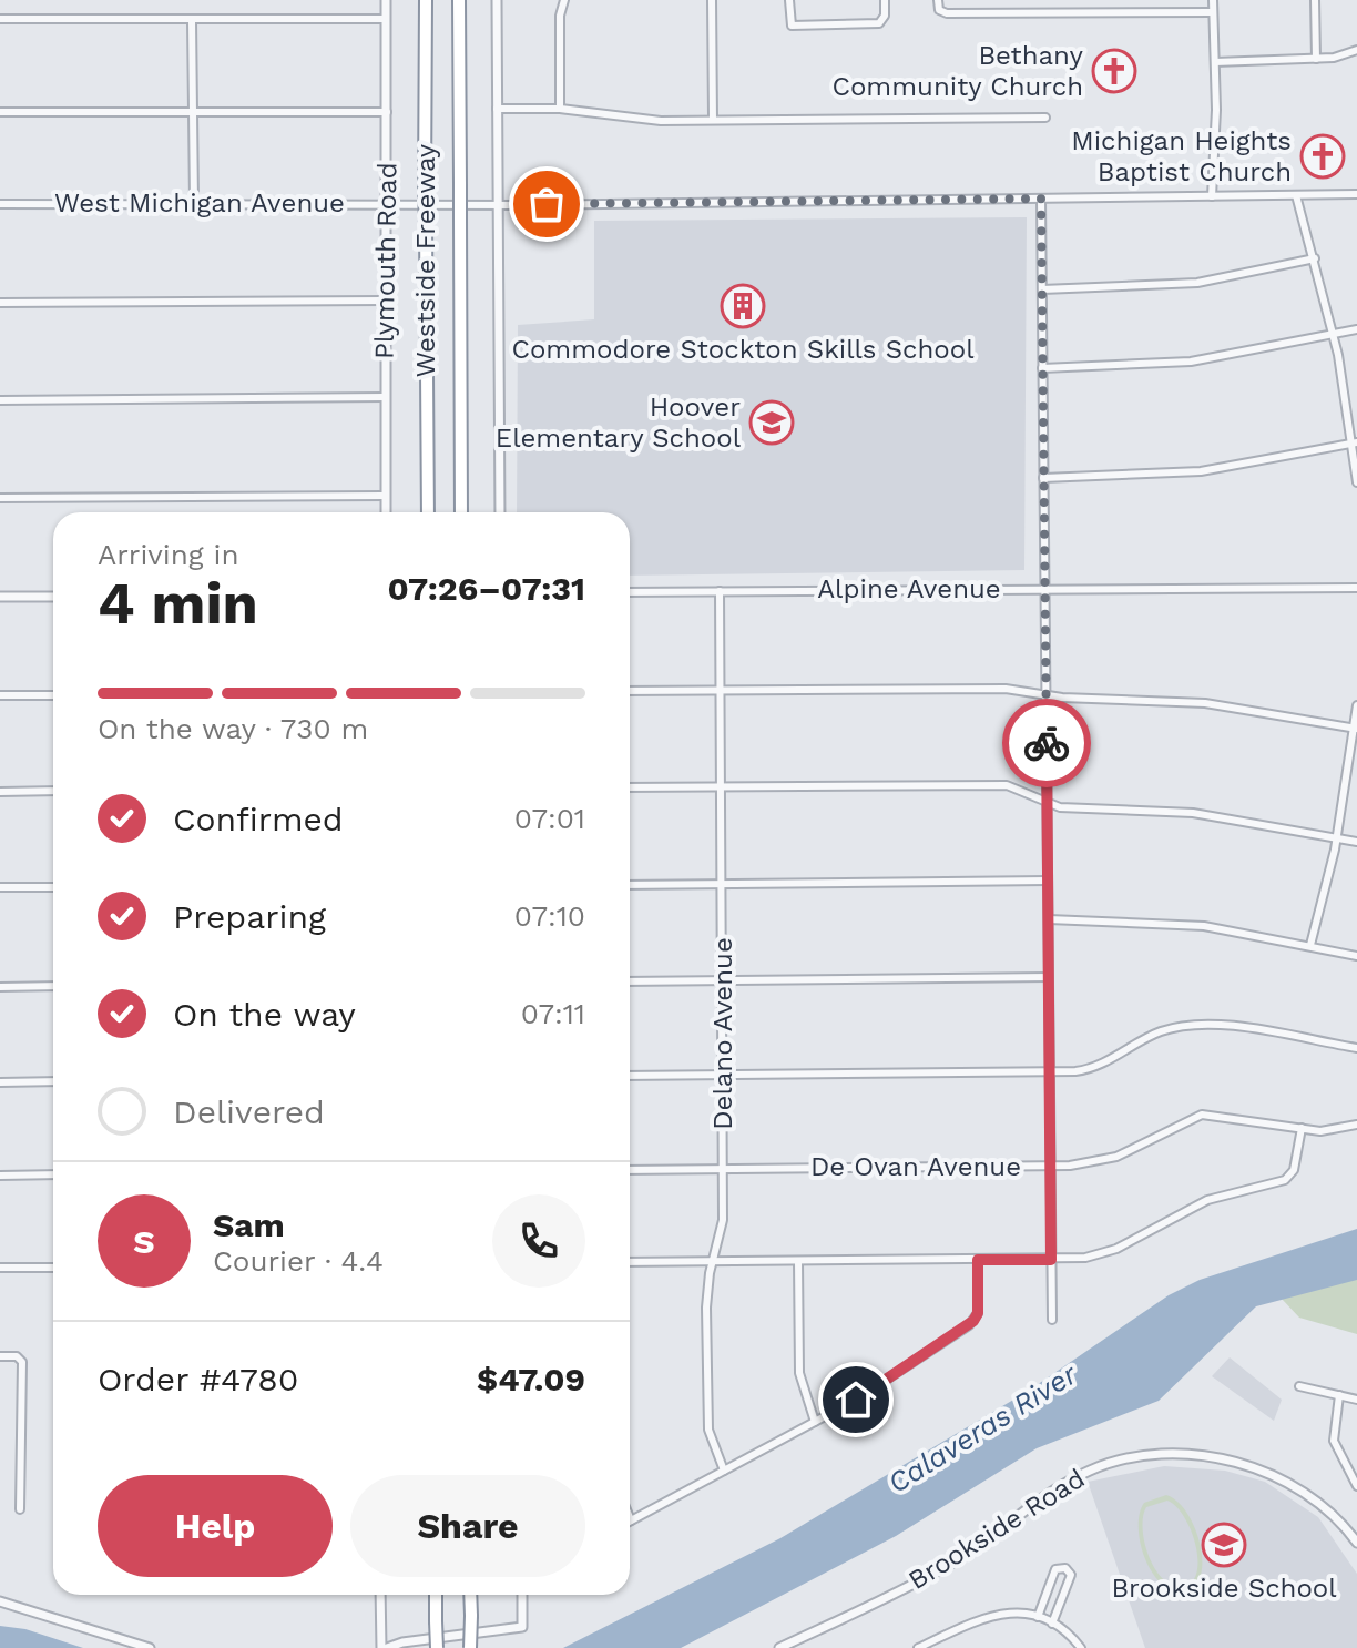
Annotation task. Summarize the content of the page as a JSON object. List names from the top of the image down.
{
  "streets": {
    "highway": ["Westside Freeway"],
    "street": [
      "West Michigan Avenue",
      "Plymouth Road",
      "Alpine Avenue",
      "Delano Avenue",
      "De Ovan Avenue",
      "Brookside Road"
    ]
  },
  "crossings": [
    ["West Michigan Avenue", "Plymouth Road"],
    ["Alpine Avenue", "Delano Avenue"],
    ["Delano Avenue", "De Ovan Avenue"]
  ],
  "water": ["Calaveras River"],
  "places": {
    "church": ["Bethany Community Church", "Michigan Heights Baptist Church"],
    "building": ["Commodore Stockton Skills School"],
    "school or university": ["Hoover Elementary School", "Brookside School"]
  },
  "page": {
    "heading": ["4 min", "Arriving in", "07:26–07:31"],
    "panel": [
      "Sam",
      "Courier · 4.4",
      "Order #4780",
      "$47.09"
    ],
    "bar": "On the way · 730 m",
    "list": [
      ["Confirmed", "07:01"],
      ["Preparing", "07:10"],
      ["On the way", "07:11"],
      "Delivered"
    ],
    "round": "S",
    "buttons": ["Help", "Share"]
  }
}
